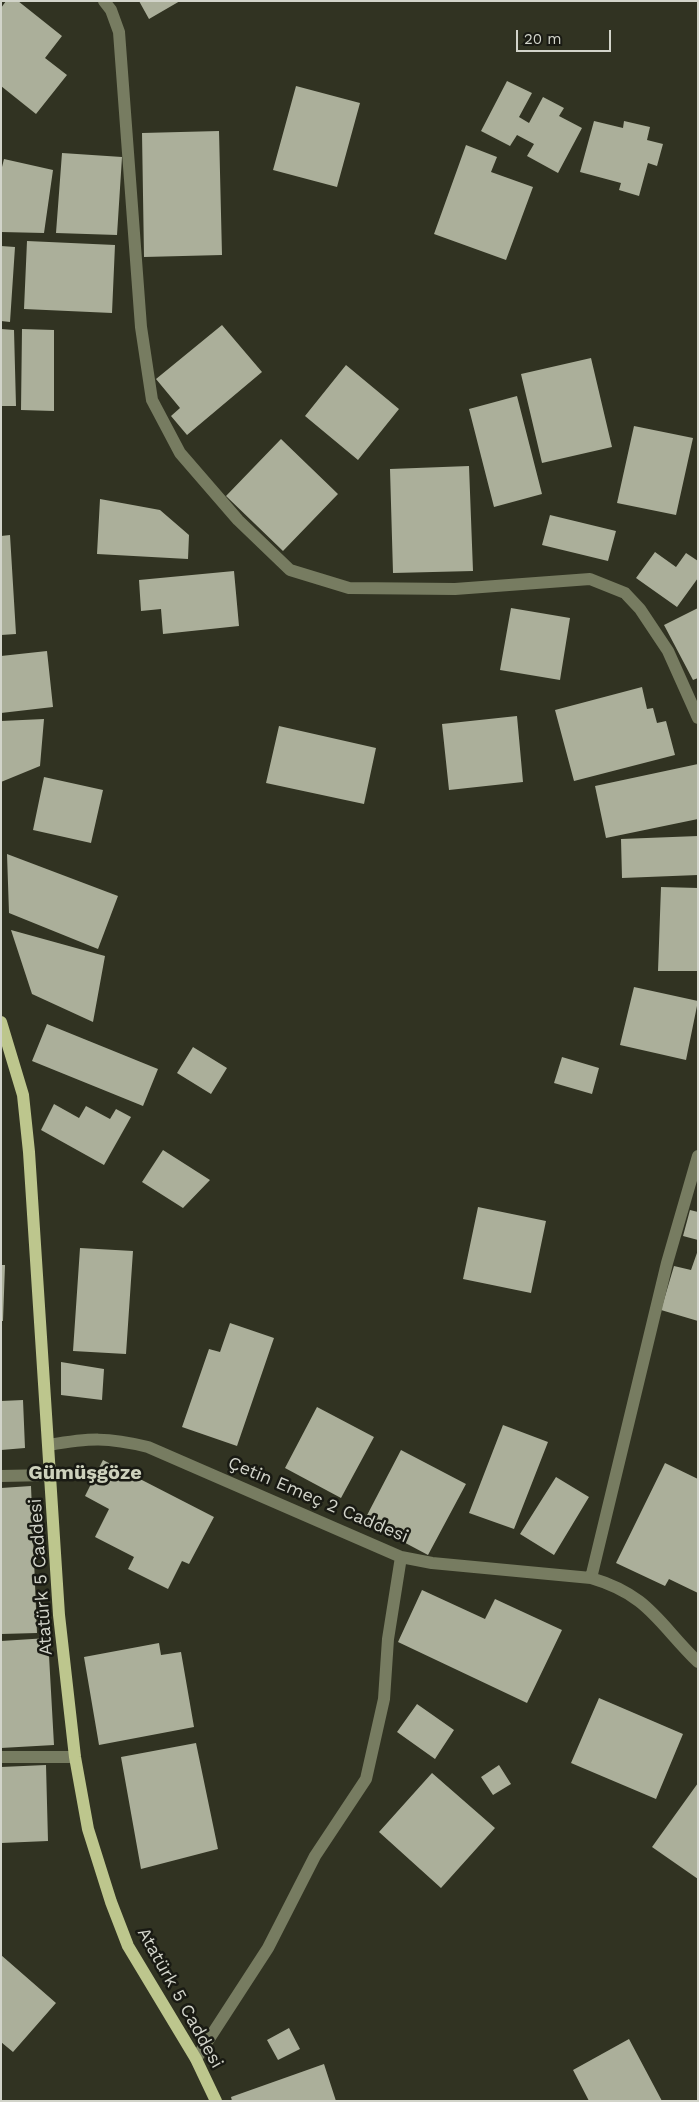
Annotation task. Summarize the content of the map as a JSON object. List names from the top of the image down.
{
  "streets": {
    "main road": ["Atatürk 5 Caddesi"],
    "street": ["Çetin Emeç 2 Caddesi"]
  },
  "crossings": [
    ["Çetin Emeç 2 Caddesi", "Atatürk 5 Caddesi"]
  ],
  "districts": ["Gümüşgöze"],
  "scale_bar": "20 m"
}
